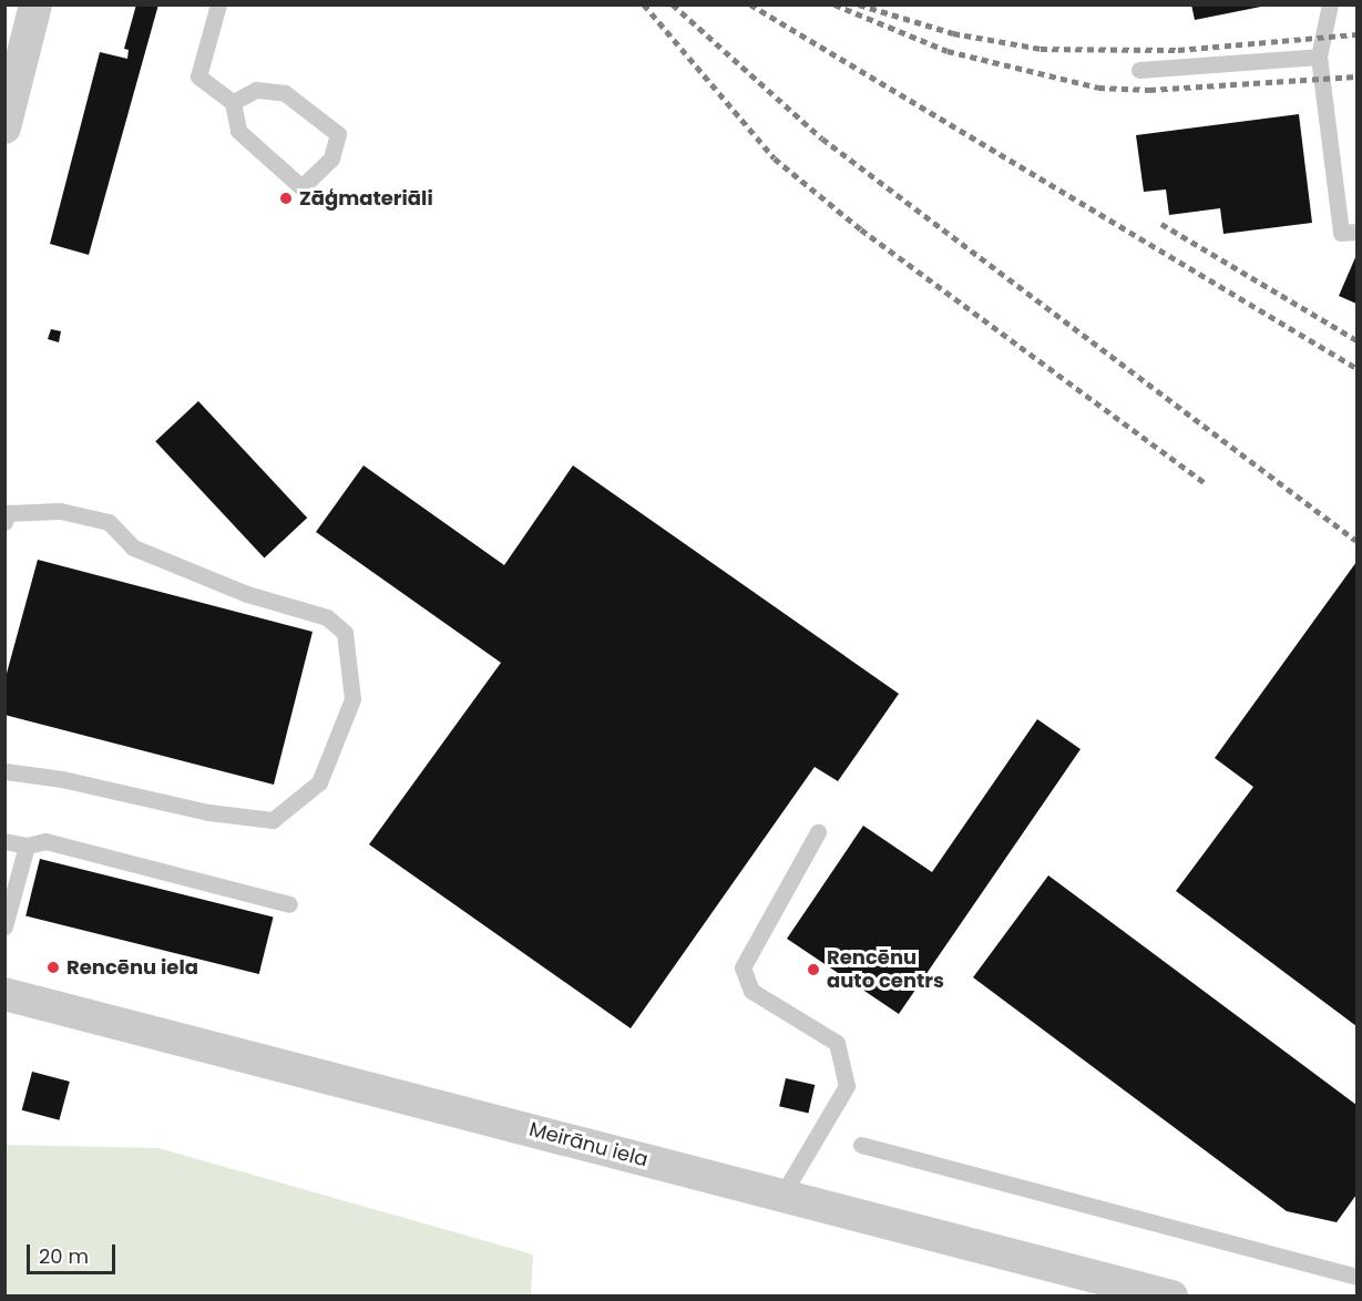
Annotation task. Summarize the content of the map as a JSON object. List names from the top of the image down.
{
  "streets": {
    "street": ["Meirānu iela"]
  },
  "places": ["Zāģmateriāli", "Rencēnu iela", "Rencēnu auto centrs"],
  "scale_bar": "20 m"
}
